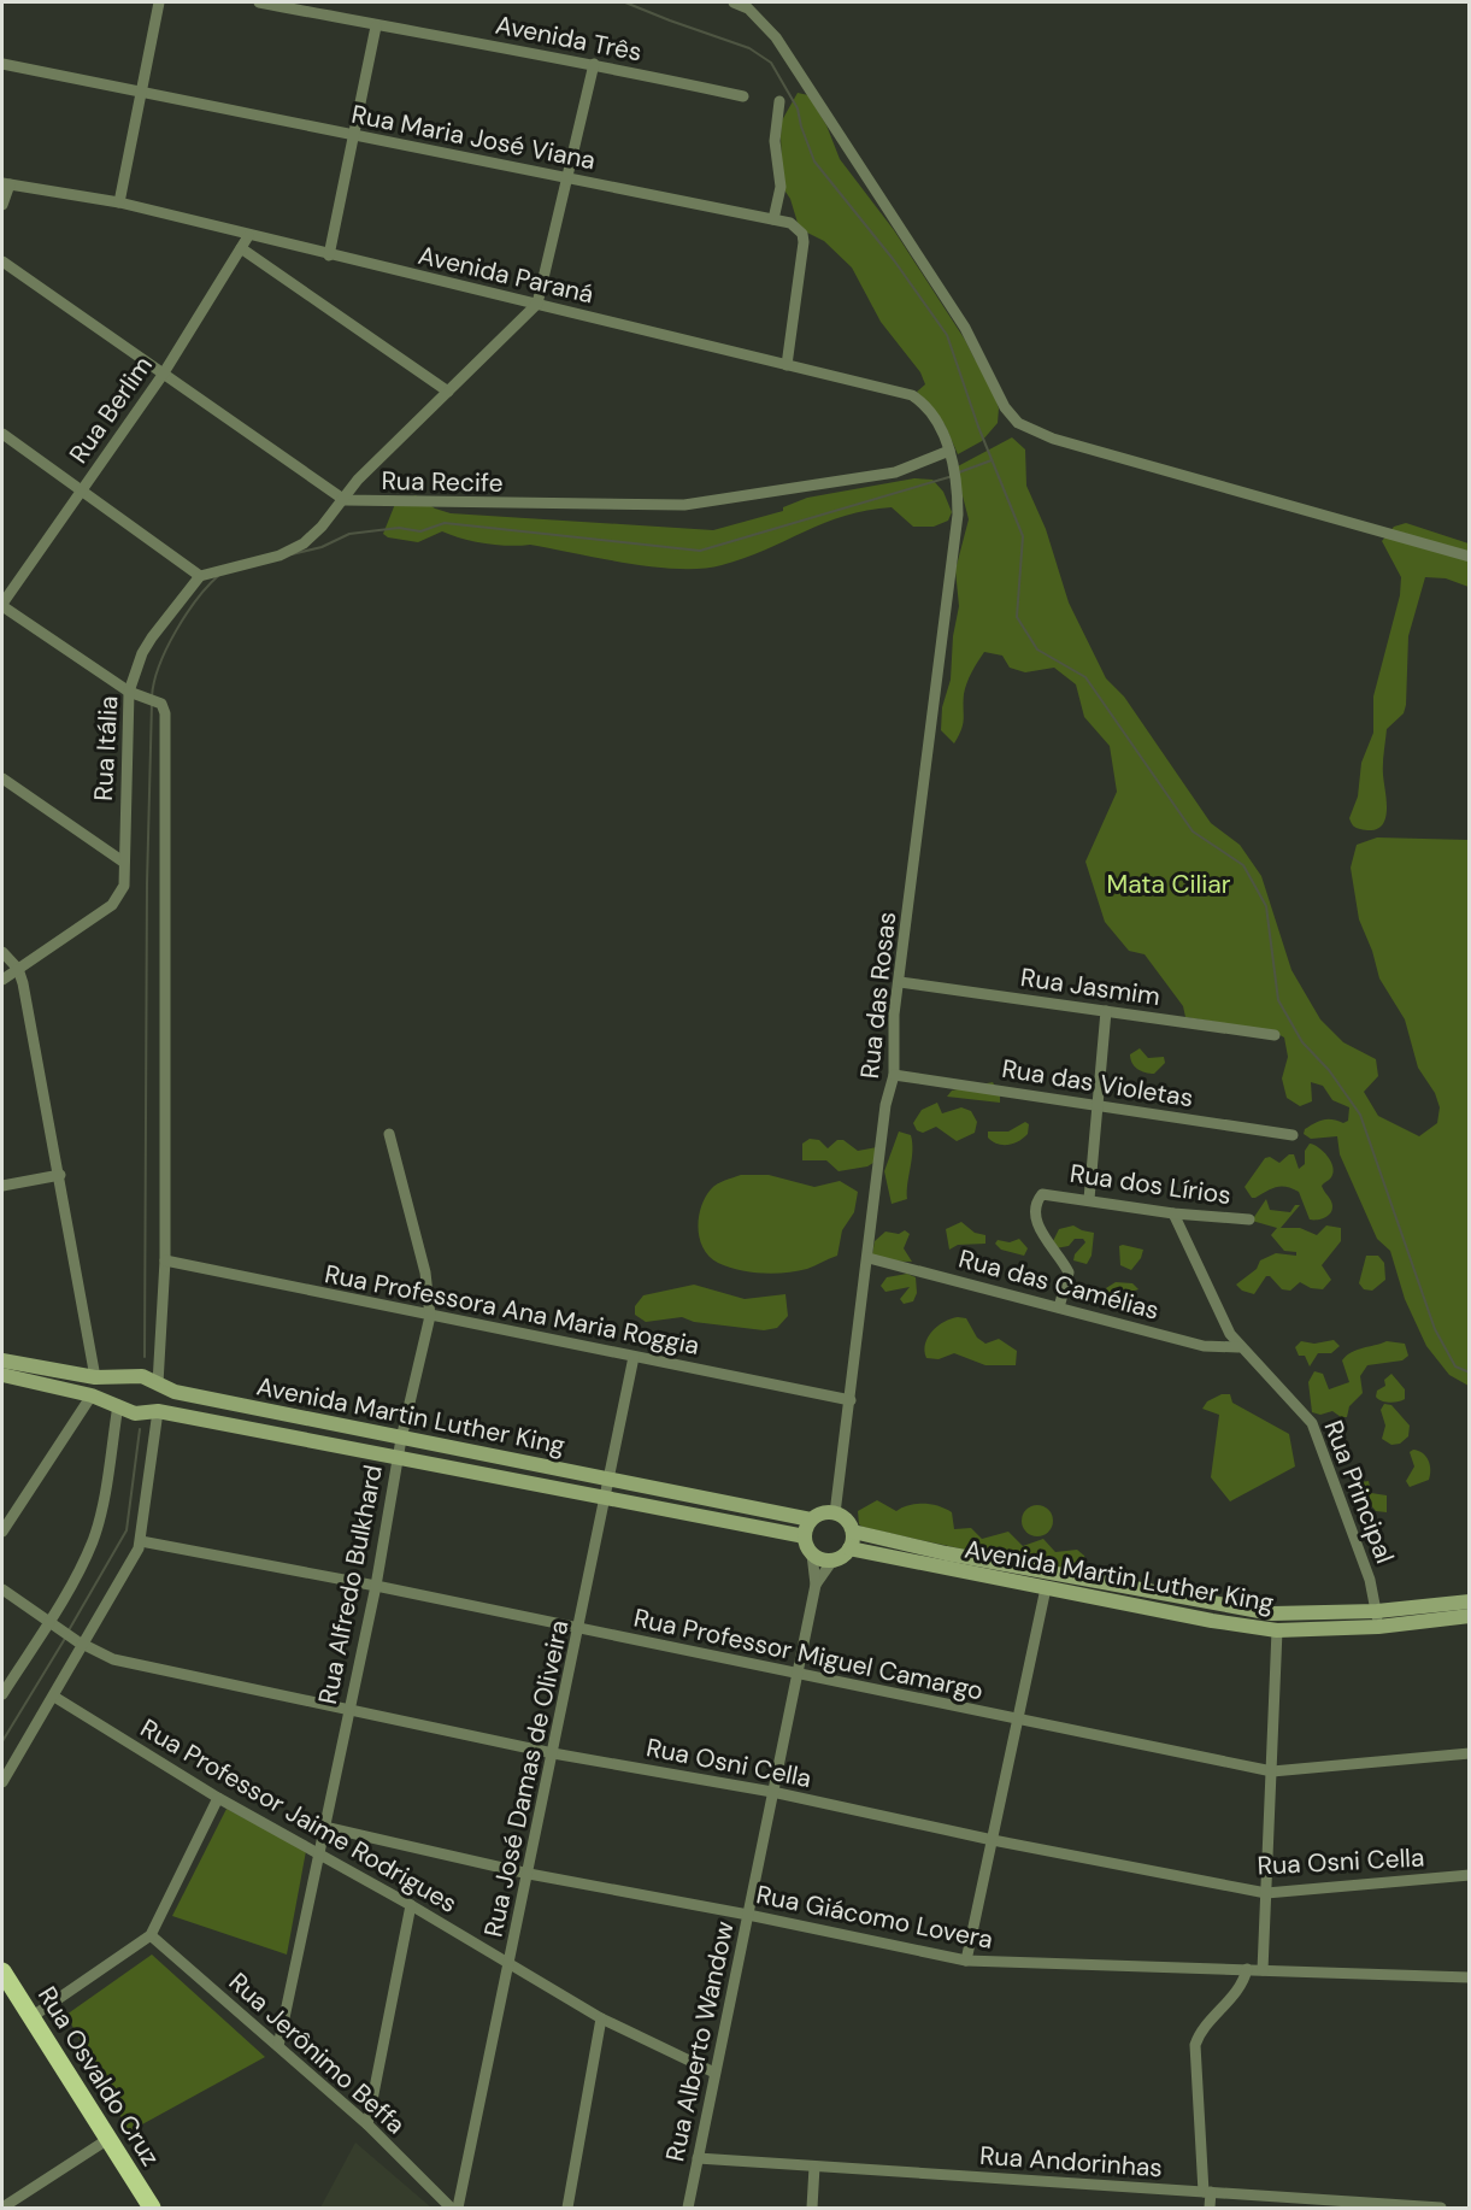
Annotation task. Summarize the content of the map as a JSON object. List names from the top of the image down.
{
  "streets": {
    "highway": ["Rua Osvaldo Cruz"],
    "main road": ["Avenida Martin Luther King"],
    "street": [
      "Avenida Três",
      "Rua Maria José Viana",
      "Avenida Paraná",
      "Rua Berlim",
      "Rua Recife",
      "Rua Itália",
      "Rua Jasmim",
      "Rua das Rosas",
      "Rua das Violetas",
      "Rua dos Lírios",
      "Rua das Camélias",
      "Rua Professora Ana Maria Roggia",
      "Rua Principal",
      "Rua Alfredo Bulkhard",
      "Rua Professor Miguel Camargo",
      "Rua Osni Cella",
      "Rua José Damas de Oliveira",
      "Rua Professor Jaime Rodrigues",
      "Rua Giácomo Lovera",
      "Rua Alberto Wandow",
      "Rua Jerônimo Beffa",
      "Rua Andorinhas"
    ]
  },
  "crossings": [
    ["Rua Maria José Viana", "Avenida Paraná"],
    ["Avenida Paraná", "Rua Berlim"],
    ["Avenida Paraná", "Rua Recife"],
    ["Avenida Paraná", "Rua das Rosas"],
    ["Rua Berlim", "Rua Recife"],
    ["Rua Jasmim", "Rua das Rosas"],
    ["Rua das Rosas", "Rua das Violetas"],
    ["Rua das Rosas", "Rua das Camélias"],
    ["Rua das Rosas", "Rua Professora Ana Maria Roggia"],
    ["Rua das Rosas", "Avenida Martin Luther King"],
    ["Rua das Rosas", "Rua Alberto Wandow"],
    ["Rua dos Lírios", "Rua das Camélias"],
    ["Rua dos Lírios", "Rua Principal"],
    ["Rua das Camélias", "Rua Principal"],
    ["Rua Professora Ana Maria Roggia", "Rua Alfredo Bulkhard"],
    ["Rua Professora Ana Maria Roggia", "Rua José Damas de Oliveira"],
    ["Avenida Martin Luther King", "Rua Principal"],
    ["Avenida Martin Luther King", "Rua Alfredo Bulkhard"],
    ["Avenida Martin Luther King", "Rua José Damas de Oliveira"],
    ["Avenida Martin Luther King", "Rua Alberto Wandow"],
    ["Rua Alfredo Bulkhard", "Rua Professor Miguel Camargo"],
    ["Rua Alfredo Bulkhard", "Rua Osni Cella"],
    ["Rua Alfredo Bulkhard", "Rua Professor Jaime Rodrigues"],
    ["Rua Alfredo Bulkhard", "Rua Giácomo Lovera"],
    ["Rua Alfredo Bulkhard", "Rua Jerônimo Beffa"],
    ["Rua Professor Miguel Camargo", "Rua José Damas de Oliveira"],
    ["Rua Professor Miguel Camargo", "Rua Alberto Wandow"],
    ["Rua Osni Cella", "Rua José Damas de Oliveira"],
    ["Rua Osni Cella", "Rua Alberto Wandow"],
    ["Rua José Damas de Oliveira", "Rua Professor Jaime Rodrigues"],
    ["Rua José Damas de Oliveira", "Rua Giácomo Lovera"],
    ["Rua Professor Jaime Rodrigues", "Rua Alberto Wandow"],
    ["Rua Giácomo Lovera", "Rua Alberto Wandow"],
    ["Rua Alberto Wandow", "Rua Andorinhas"]
  ],
  "parks": ["Mata Ciliar"]
}
